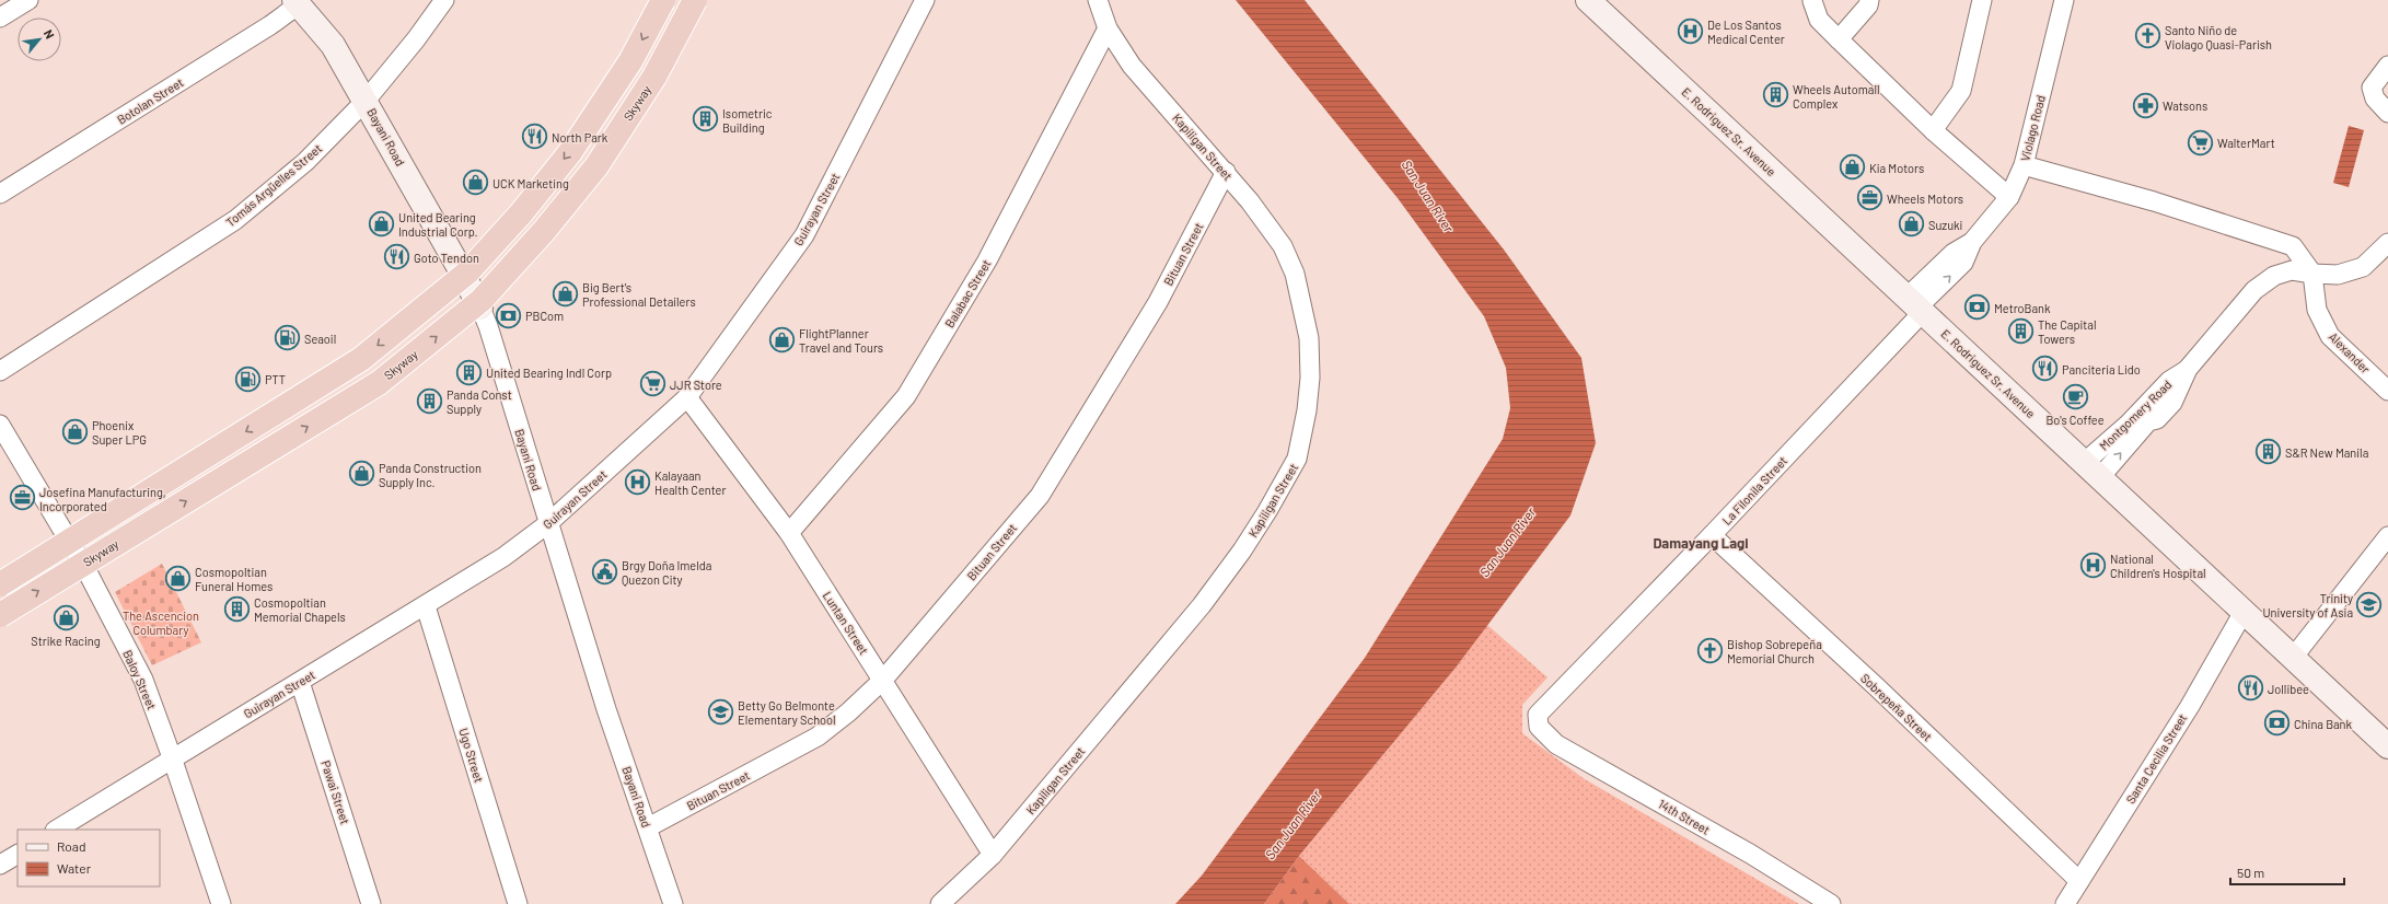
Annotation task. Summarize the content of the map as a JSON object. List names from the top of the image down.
{
  "streets": {
    "highway": ["Skyway"],
    "main road": ["E. Rodriguez Sr. Avenue", "Bayani Road"],
    "street": [
      "Botolan Street",
      "Violago Road",
      "Kapiligan Street",
      "Tomás Argüelles Street",
      "Guirayan Street",
      "Bituan Street",
      "Balabac Street",
      "Alexander",
      "Montgomery Road",
      "La Filonila Street",
      "Luntan Street",
      "Baloy Street",
      "Sobrepeña Street",
      "Ugo Street",
      "Santa Cecilia Street",
      "Pawai Street",
      "14th Street"
    ]
  },
  "crossings": [
    ["Botolan Street", "Bayani Road"],
    ["Violago Road", "E. Rodriguez Sr. Avenue"],
    ["Violago Road", "Alexander"],
    ["Violago Road", "La Filonila Street"],
    ["E. Rodriguez Sr. Avenue", "Montgomery Road"],
    ["E. Rodriguez Sr. Avenue", "La Filonila Street"],
    ["E. Rodriguez Sr. Avenue", "Santa Cecilia Street"],
    ["Bayani Road", "Tomás Argüelles Street"],
    ["Bayani Road", "Guirayan Street"],
    ["Bayani Road", "Bituan Street"],
    ["Kapiligan Street", "Bituan Street"],
    ["Kapiligan Street", "Balabac Street"],
    ["Kapiligan Street", "Luntan Street"],
    ["Guirayan Street", "Luntan Street"],
    ["Guirayan Street", "Baloy Street"],
    ["Guirayan Street", "Ugo Street"],
    ["Guirayan Street", "Pawai Street"],
    ["Bituan Street", "Luntan Street"],
    ["Balabac Street", "Luntan Street"],
    ["Alexander", "Montgomery Road"],
    ["La Filonila Street", "Sobrepeña Street"],
    ["La Filonila Street", "14th Street"],
    ["Sobrepeña Street", "Santa Cecilia Street"]
  ],
  "districts": ["Damayang Lagi"],
  "water": ["San Juan River"],
  "parks": ["The Ascencion Columbary"],
  "places": {
    "hospital": ["De Los Santos Medical Center", "Kalayaan Health Center", "National Children's Hospital"],
    "church": ["Santo Niño de Violago Quasi-Parish", "Bishop Sobrepeña Memorial Church"],
    "building": [
      "Wheels Automall Complex",
      "Isometric Building",
      "The Capital Towers",
      "United Bearing Indl Corp",
      "Panda Const Supply",
      "S&R New Manila",
      "Cosmopoltian Memorial Chapels"
    ],
    "pharmacy": ["Watsons"],
    "restaurant": [
      "North Park",
      "Goto Tendon",
      "Panciteria Lido",
      "Jollibee"
    ],
    "supermarket": ["WalterMart", "JJR Store"],
    "shop": [
      "Kia Motors",
      "UCK Marketing",
      "United Bearing Industrial Corp.",
      "Suzuki",
      "Big Bert's Professional Detailers",
      "FlightPlanner Travel and Tours",
      "Phoenix Super LPG",
      "Panda Construction Supply Inc.",
      "Cosmopoltian Funeral Homes",
      "Strike Racing"
    ],
    "office": ["Wheels Motors", "Josefina Manufacturing, Incorporated"],
    "bank": ["MetroBank", "PBCom", "China Bank"],
    "fuel station": ["Seaoil", "PTT"],
    "cafe": ["Bo's Coffee"],
    "public building": ["Brgy Doña Imelda Quezon City"],
    "school or university": ["Trinity University of Asia", "Betty Go Belmonte Elementary School"]
  },
  "legend": ["Road", "Water"],
  "scale_bar": "50 m",
  "north": "top right"
}
